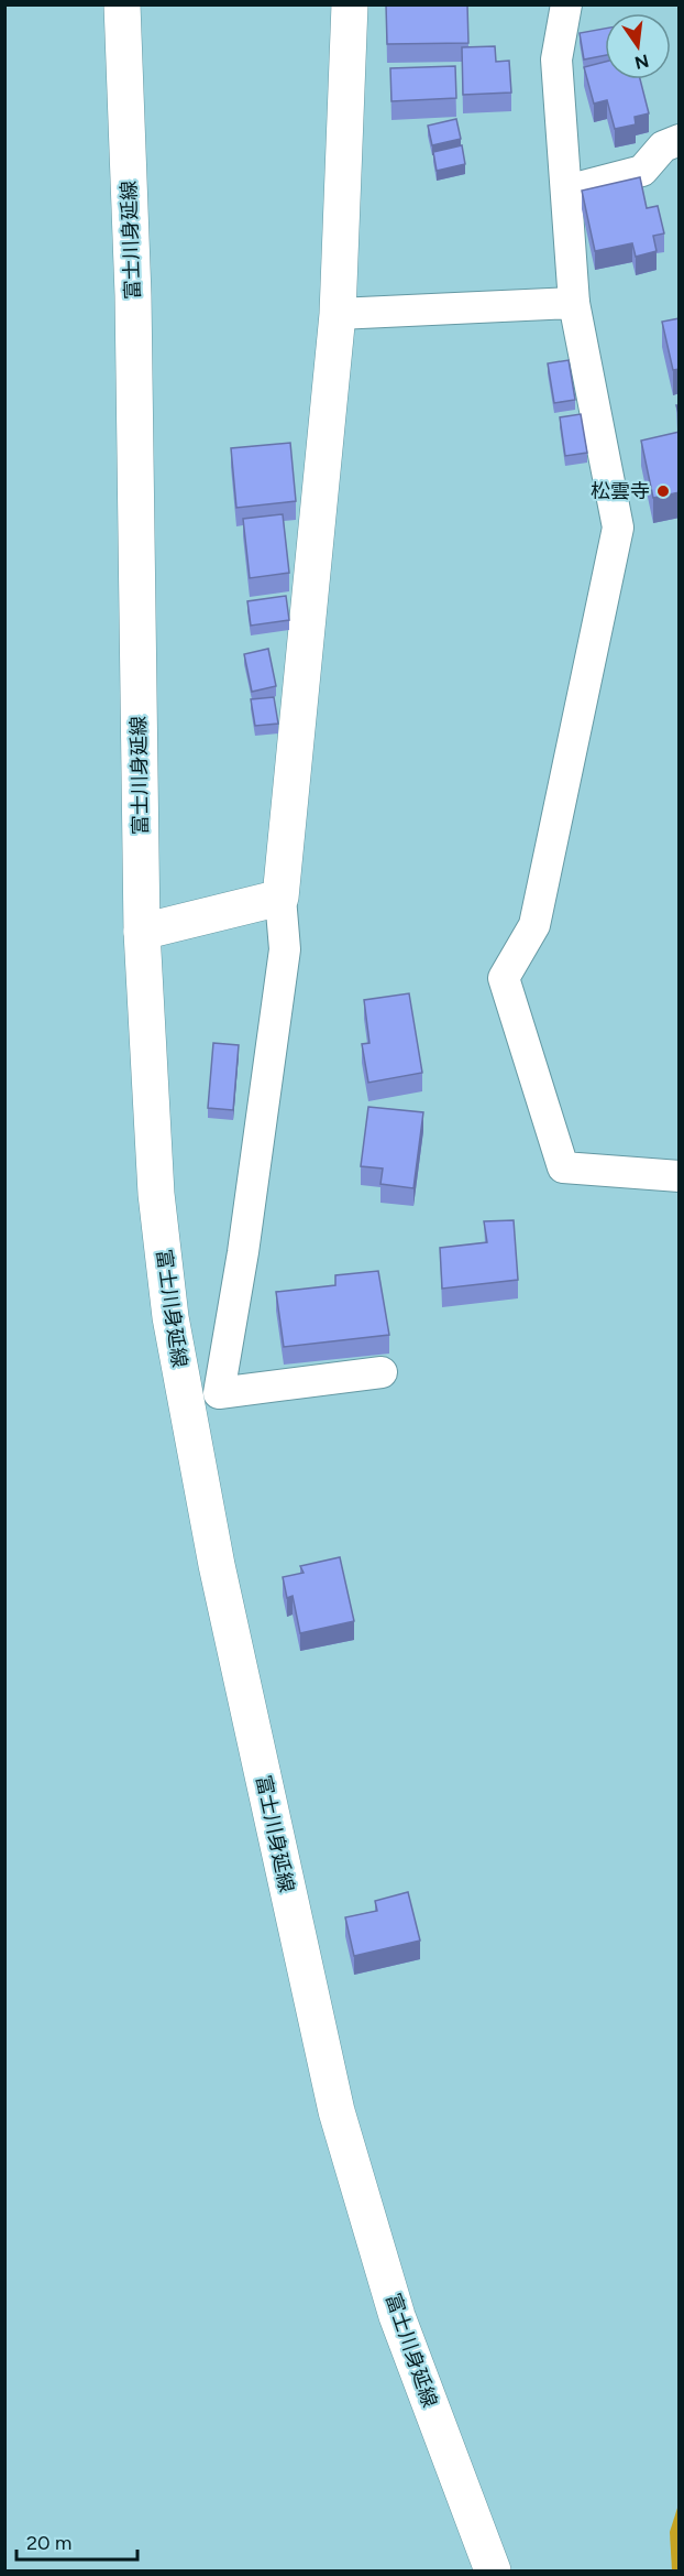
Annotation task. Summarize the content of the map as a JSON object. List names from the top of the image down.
{
  "streets": {
    "main road": ["富士川身延線"]
  },
  "places": ["松雲寺"],
  "scale_bar": "20 m",
  "north": "bottom"
}
